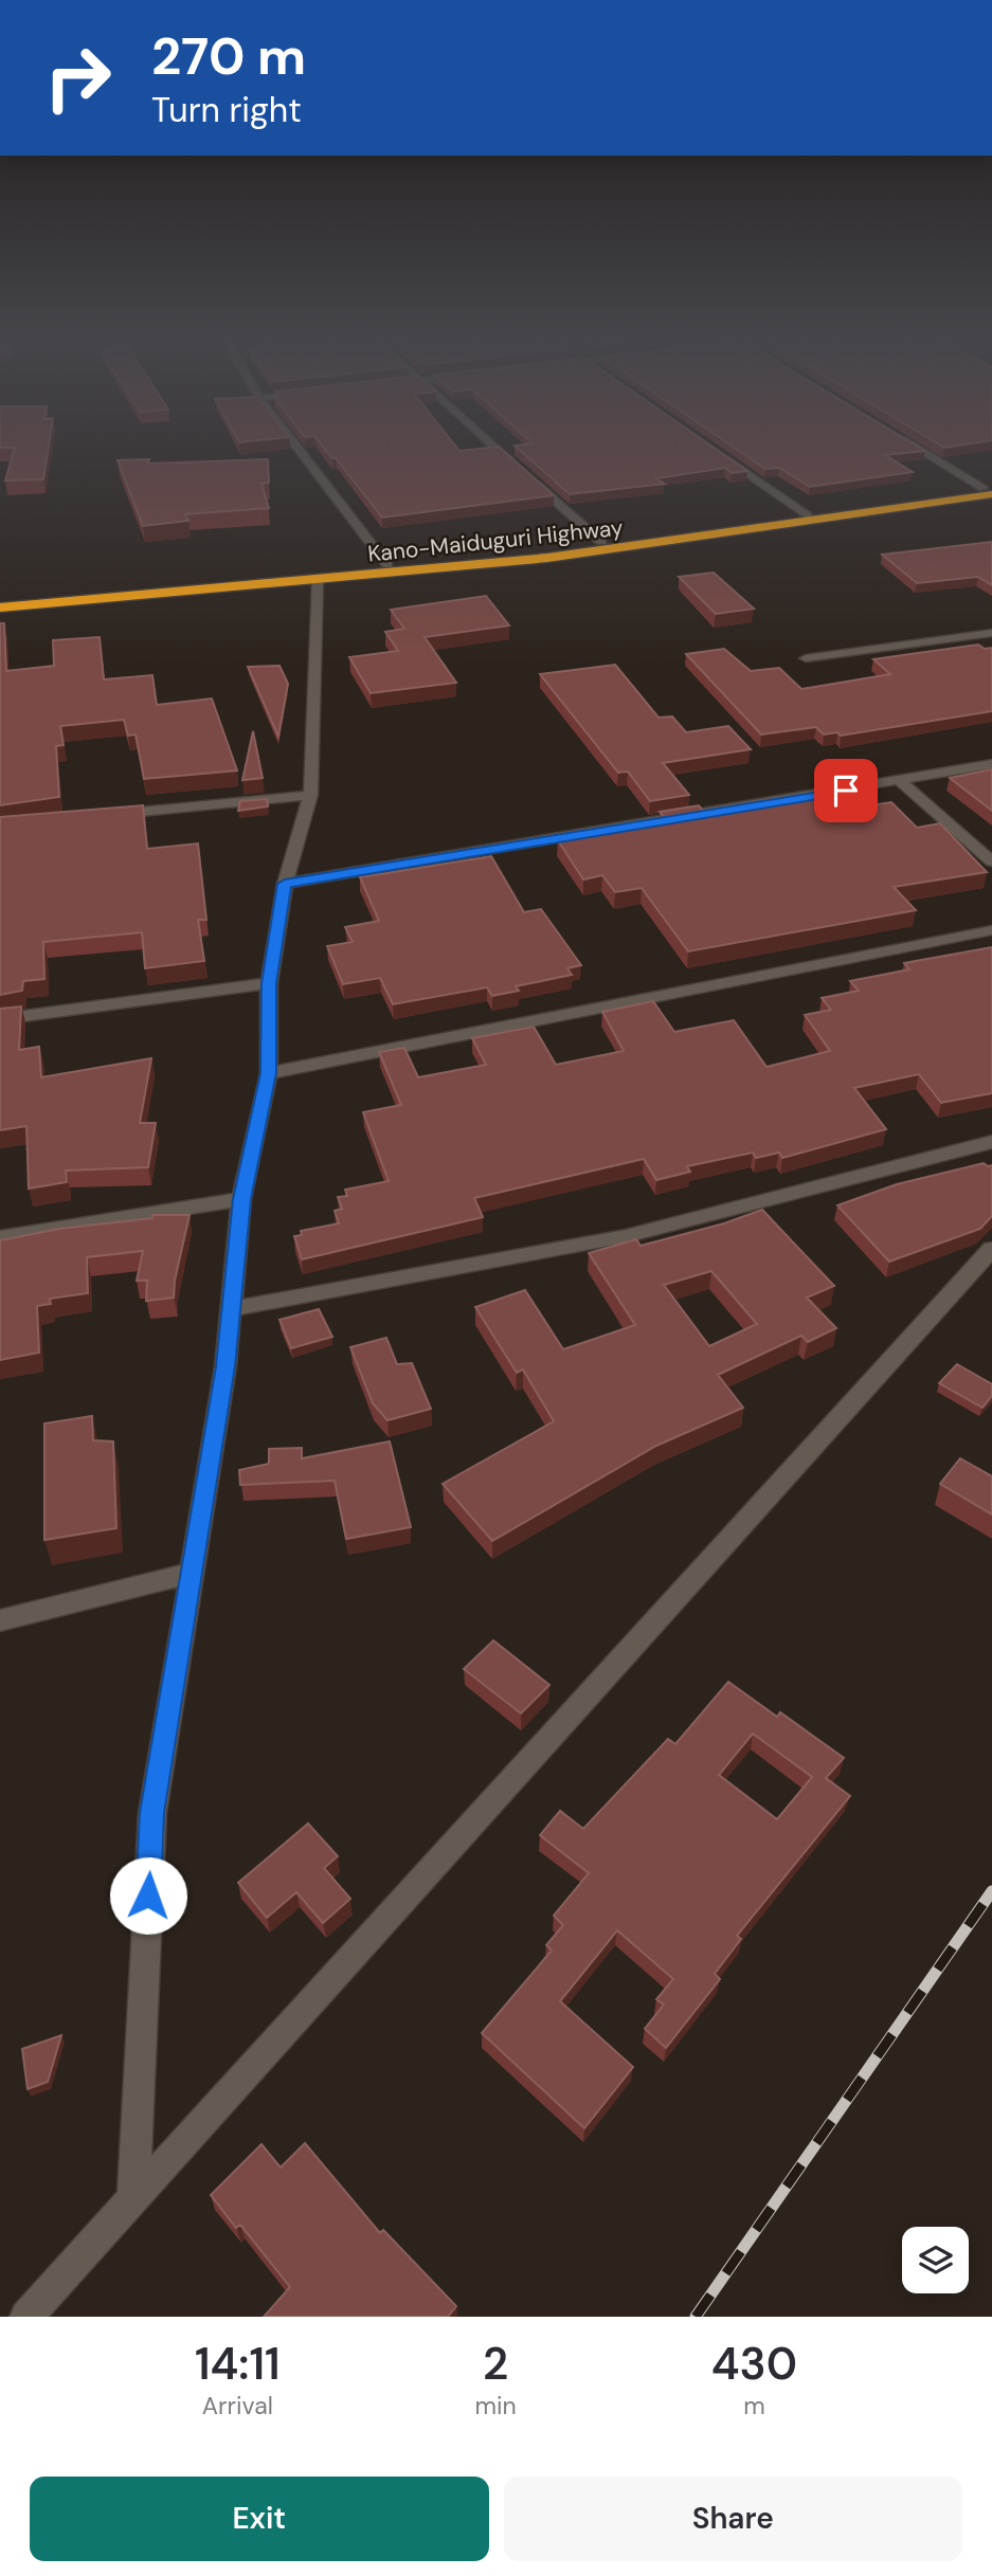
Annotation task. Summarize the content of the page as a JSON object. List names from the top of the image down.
{
  "streets": {
    "highway": ["Kano-Maiduguri Highway"]
  },
  "page": {
    "turn": ["270 m", "Turn right"],
    "eta": [
      "14:11",
      "Arrival",
      "2",
      "min",
      "430",
      "m"
    ],
    "buttons": ["Exit", "Share"]
  }
}
